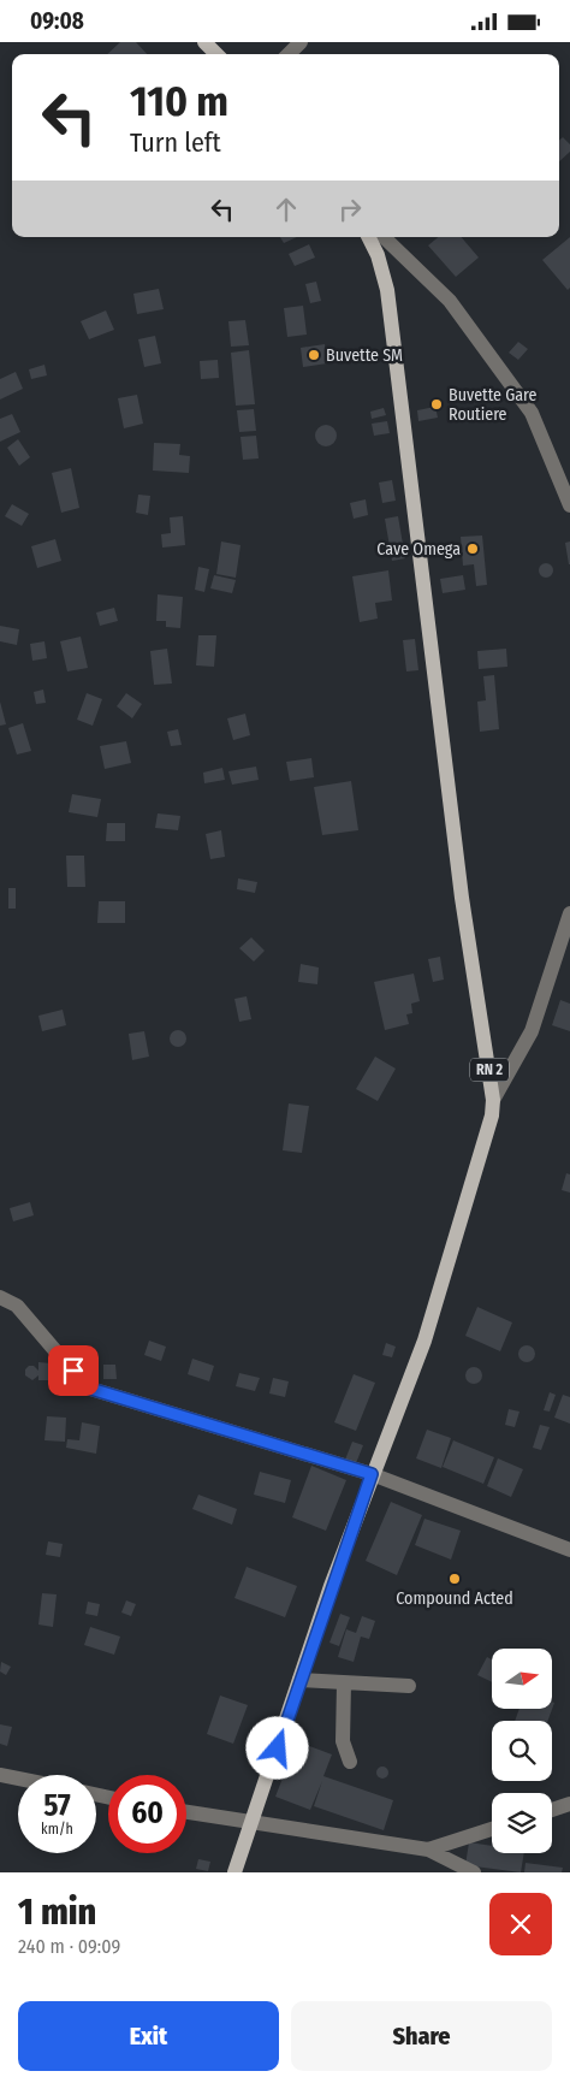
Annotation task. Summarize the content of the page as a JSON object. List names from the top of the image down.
{
  "streets": {
    "main road": ["RN 2"]
  },
  "places": [
    "Buvette SM",
    "Buvette Gare Routiere",
    "Cave Omega",
    "Compound Acted"
  ],
  "north": "right",
  "page": {
    "status": "09:08",
    "turn": ["110 m", "Turn left"],
    "speed": "57 km/h",
    "limit": "60",
    "heading": ["1 min", "240 m · 09:09"],
    "buttons": ["Exit", "Share"]
  }
}
